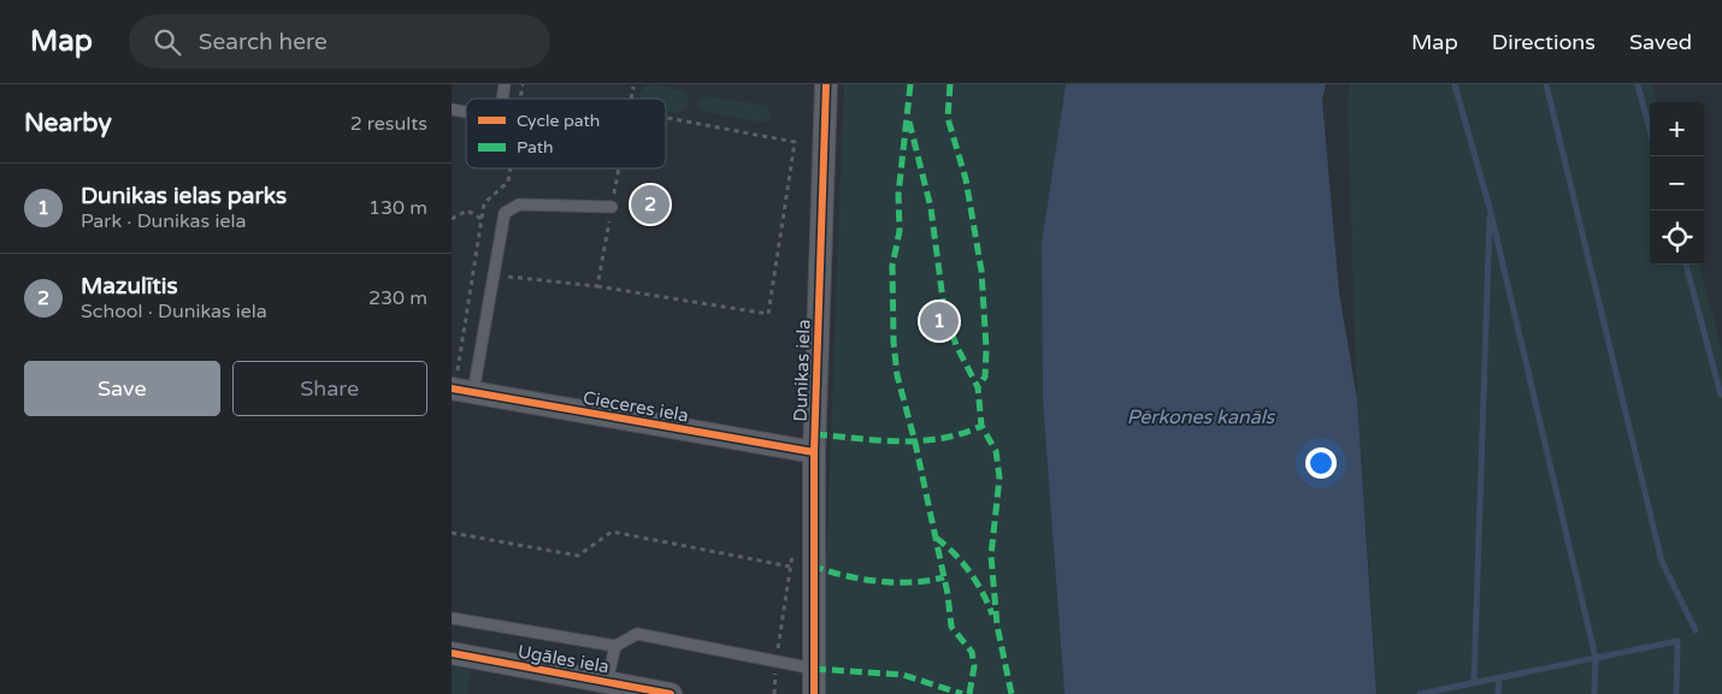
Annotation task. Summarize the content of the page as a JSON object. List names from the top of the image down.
{
  "streets": {
    "street": ["Dunikas iela", "Cieceres iela", "Ugāles iela"]
  },
  "crossings": [
    ["Dunikas iela", "Cieceres iela"]
  ],
  "water": ["Pērkones kanāls"],
  "legend": ["Cycle path", "Path"],
  "page": {
    "header": "Map",
    "search": "Search here",
    "nav": ["Map", "Directions", "Saved"],
    "heading": ["Nearby", "2 results"],
    "map_buttons": ["+", "−"],
    "list": [
      {
        "mark": "1",
        "name": "Dunikas ielas parks",
        "note": "Park · Dunikas iela",
        "value": "130 m"
      },
      {
        "mark": "2",
        "name": "Mazulītis",
        "note": "School · Dunikas iela",
        "value": "230 m"
      }
    ],
    "pins": ["2", "1"],
    "buttons": ["Save", "Share"]
  }
}
